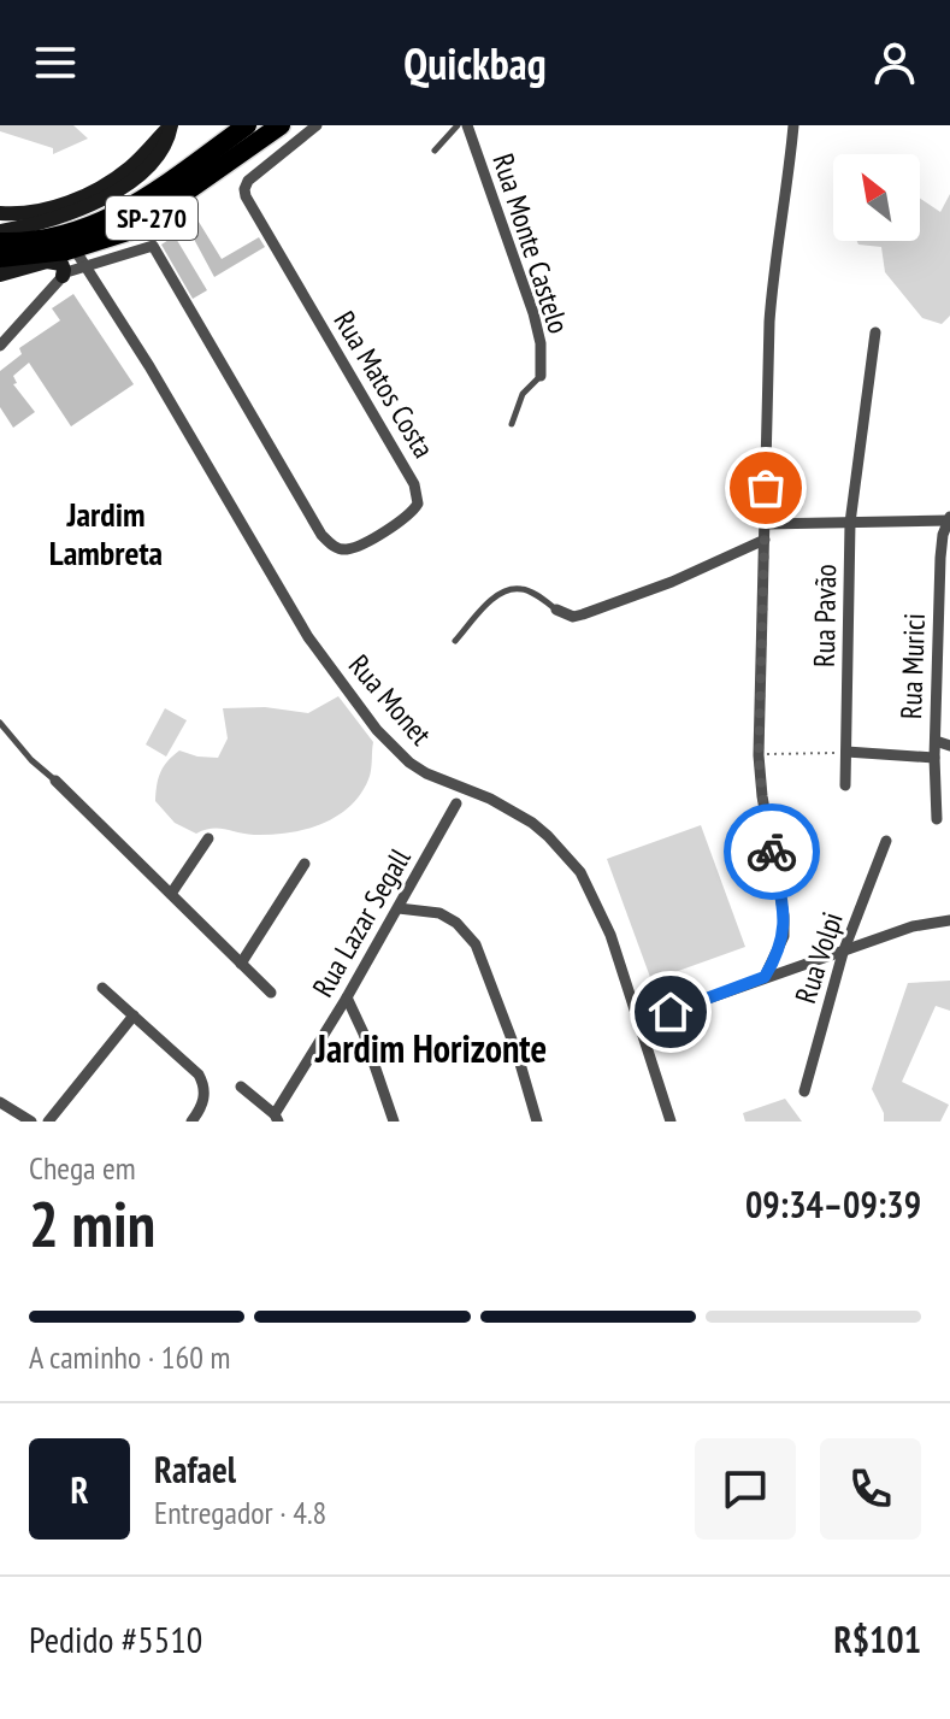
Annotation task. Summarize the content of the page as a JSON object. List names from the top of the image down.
{
  "streets": {
    "highway": ["SP-270"],
    "street": [
      "Rua Monte Castelo",
      "Rua Matos Costa",
      "Rua Pavão",
      "Rua Murici",
      "Rua Monet",
      "Rua Lazar Segall",
      "Rua Volpi"
    ]
  },
  "crossings": [
    ["SP-270", "Rua Monet"],
    ["Rua Matos Costa", "Rua Monet"]
  ],
  "districts": ["Jardim Lambreta", "Jardim Horizonte"],
  "north": "top left",
  "page": {
    "header": "Quickbag",
    "heading": ["2 min", "Chega em", "09:34–09:39"],
    "panel": [
      "Rafael",
      "Entregador · 4.8",
      "Pedido #5510",
      "R$101"
    ],
    "bar": "A caminho · 160 m",
    "round": "R"
  }
}
